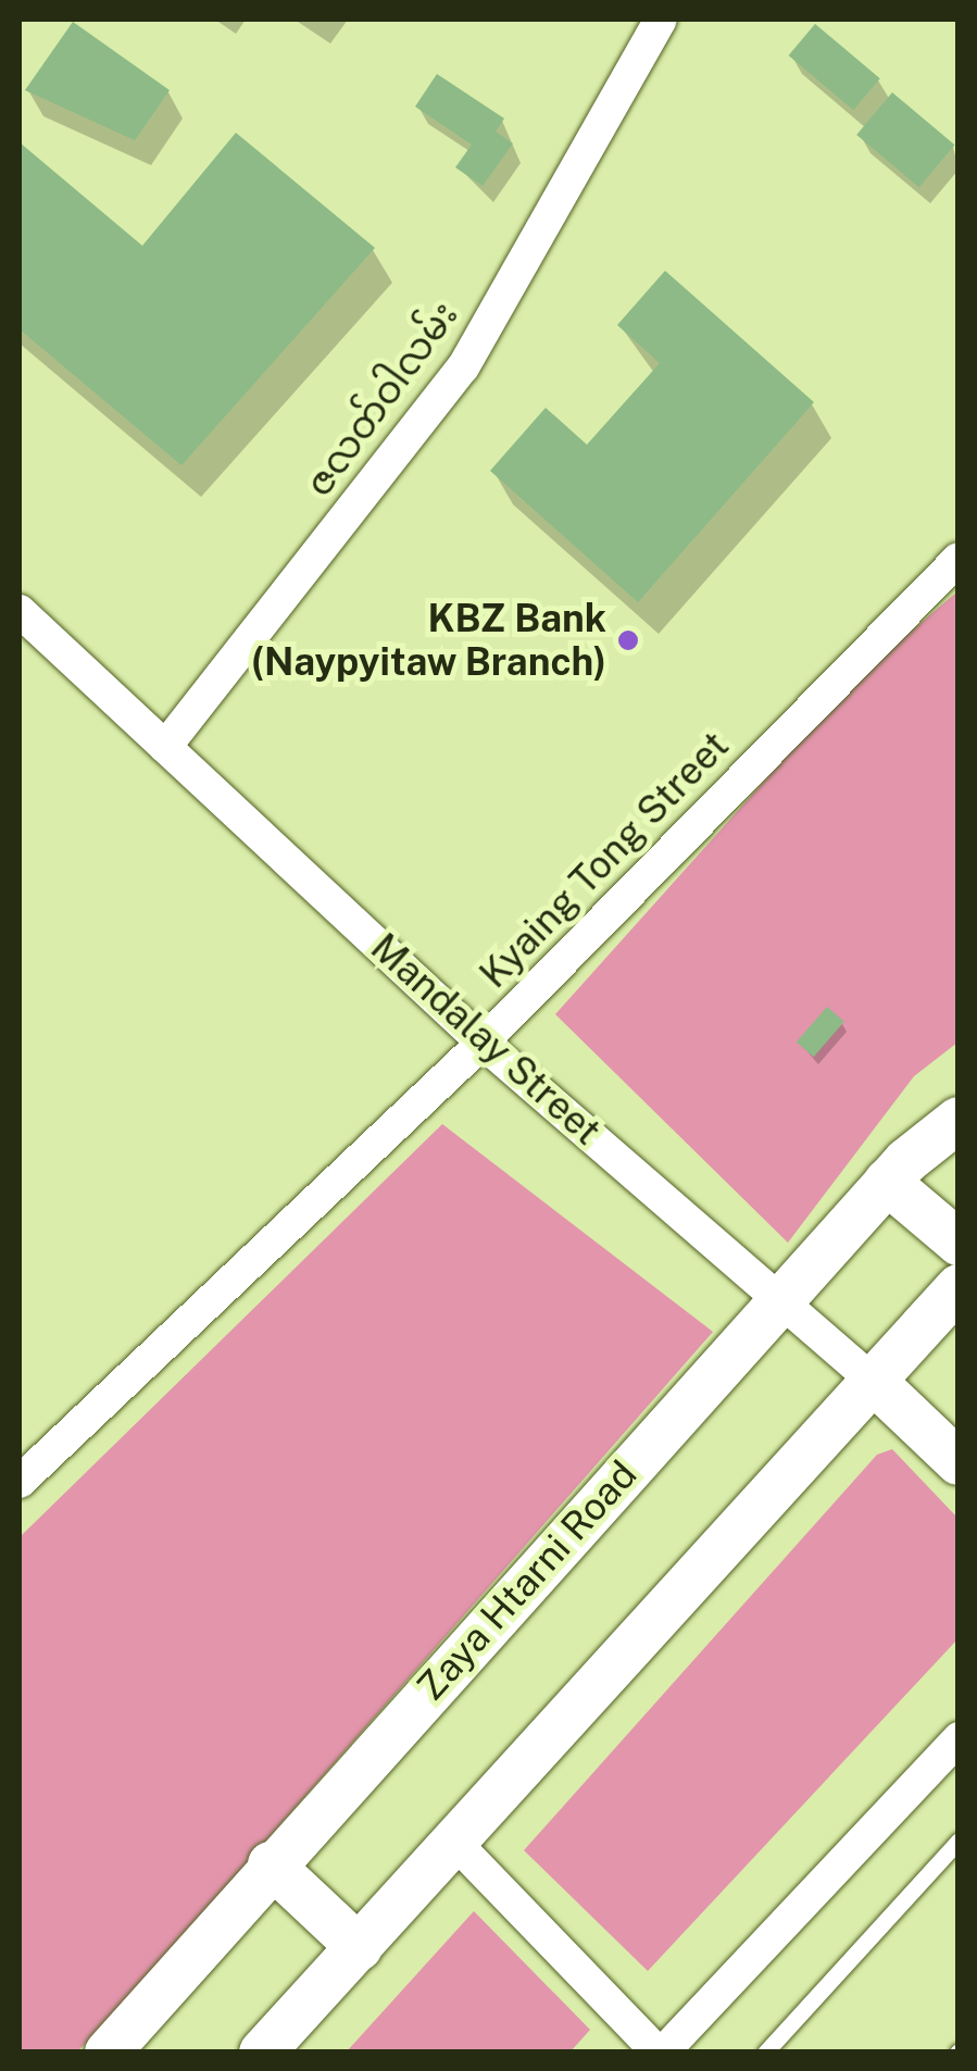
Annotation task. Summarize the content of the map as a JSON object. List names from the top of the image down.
{
  "streets": {
    "main road": ["Mandalay Street", "Zaya Htarni Road"],
    "street": ["ဇလတ်ဝါလမ်း", "Kyaing Tong Street"]
  },
  "crossings": [
    ["ဇလတ်ဝါလမ်း", "Mandalay Street"],
    ["Kyaing Tong Street", "Mandalay Street"],
    ["Mandalay Street", "Zaya Htarni Road"]
  ],
  "places": ["KBZ Bank (Naypyitaw Branch)"]
}
